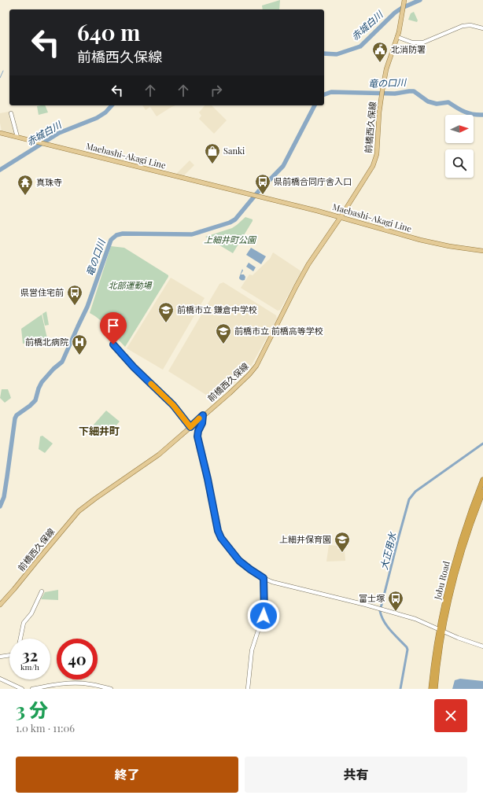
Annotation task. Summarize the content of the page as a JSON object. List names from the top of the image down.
{
  "streets": {
    "highway": ["Jobu Road"],
    "main road": ["前橋西久保線", "Maebashi-Akagi Line"]
  },
  "crossings": [
    ["前橋西久保線", "Maebashi-Akagi Line"]
  ],
  "districts": ["下細井町"],
  "water": ["赤城白川", "竜の口川", "大正用水"],
  "parks": ["上細井町公園", "北部運動場"],
  "places": {
    "public building": ["北消防署"],
    "shop": ["Sanki"],
    "bus stop": ["県前橋合同庁舎入口", "県営住宅前", "富士塚"],
    "temple": ["真珠寺"],
    "school or university": ["前橋市立 鎌倉中学校", "前橋市立 前橋高等学校", "上細井保育園"],
    "hospital": ["前橋北病院"]
  },
  "north": "right",
  "page": {
    "turn": ["640 m", "前橋西久保線"],
    "speed": "32 km/h",
    "limit": "40",
    "heading": ["3 分", "1.0 km · 11:06"],
    "buttons": ["終了", "共有"]
  }
}
